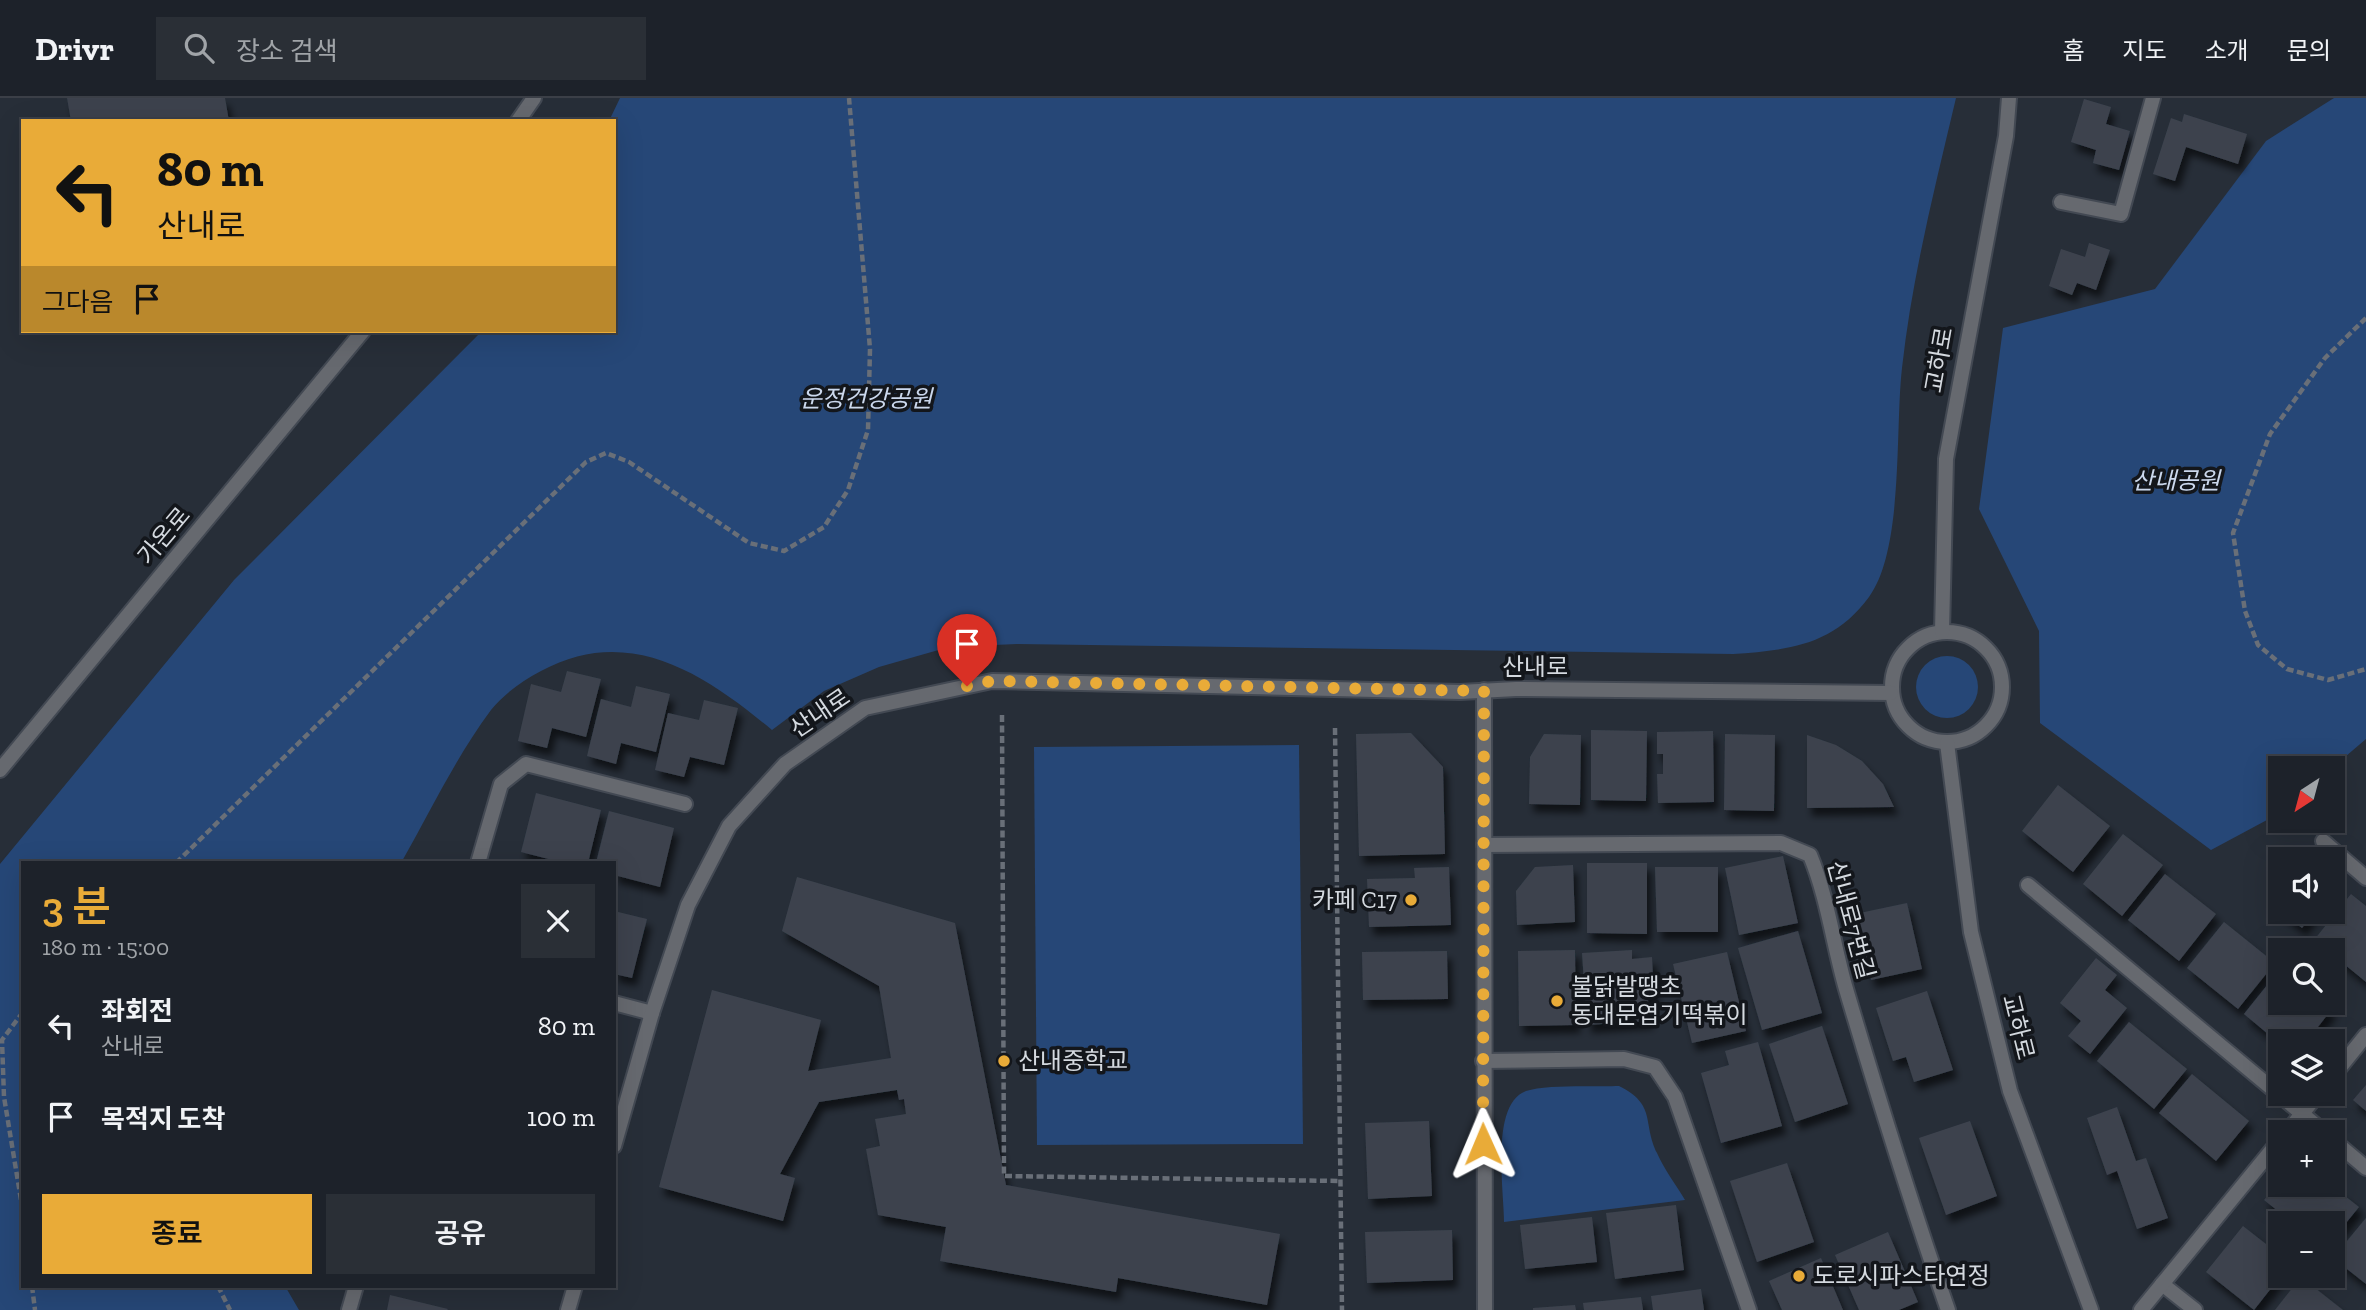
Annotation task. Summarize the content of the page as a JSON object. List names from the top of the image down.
{
  "streets": {
    "street": [
      "교하로",
      "가온로",
      "산내로",
      "산내로7번길"
    ]
  },
  "crossings": [
    ["교하로", "산내로"]
  ],
  "parks": ["운정건강공원", "산내공원"],
  "places": [
    "카페 C17",
    "불닭발땡초 동대문엽기떡볶이",
    "산내중학교",
    "도로시파스타연정"
  ],
  "north": "bottom left",
  "page": {
    "header": "Drivr",
    "search": "장소 검색",
    "nav": [
      "홈",
      "지도",
      "소개",
      "문의"
    ],
    "turn": ["80 m", "산내로"],
    "then": "그다음",
    "map_buttons": ["+", "−"],
    "heading": ["3 분", "180 m · 15:00"],
    "list": [
      {
        "name": "좌회전",
        "note": "산내로",
        "value": "80 m"
      },
      {
        "name": "목적지 도착",
        "value": "100 m"
      }
    ],
    "buttons": ["종료", "공유"]
  }
}
